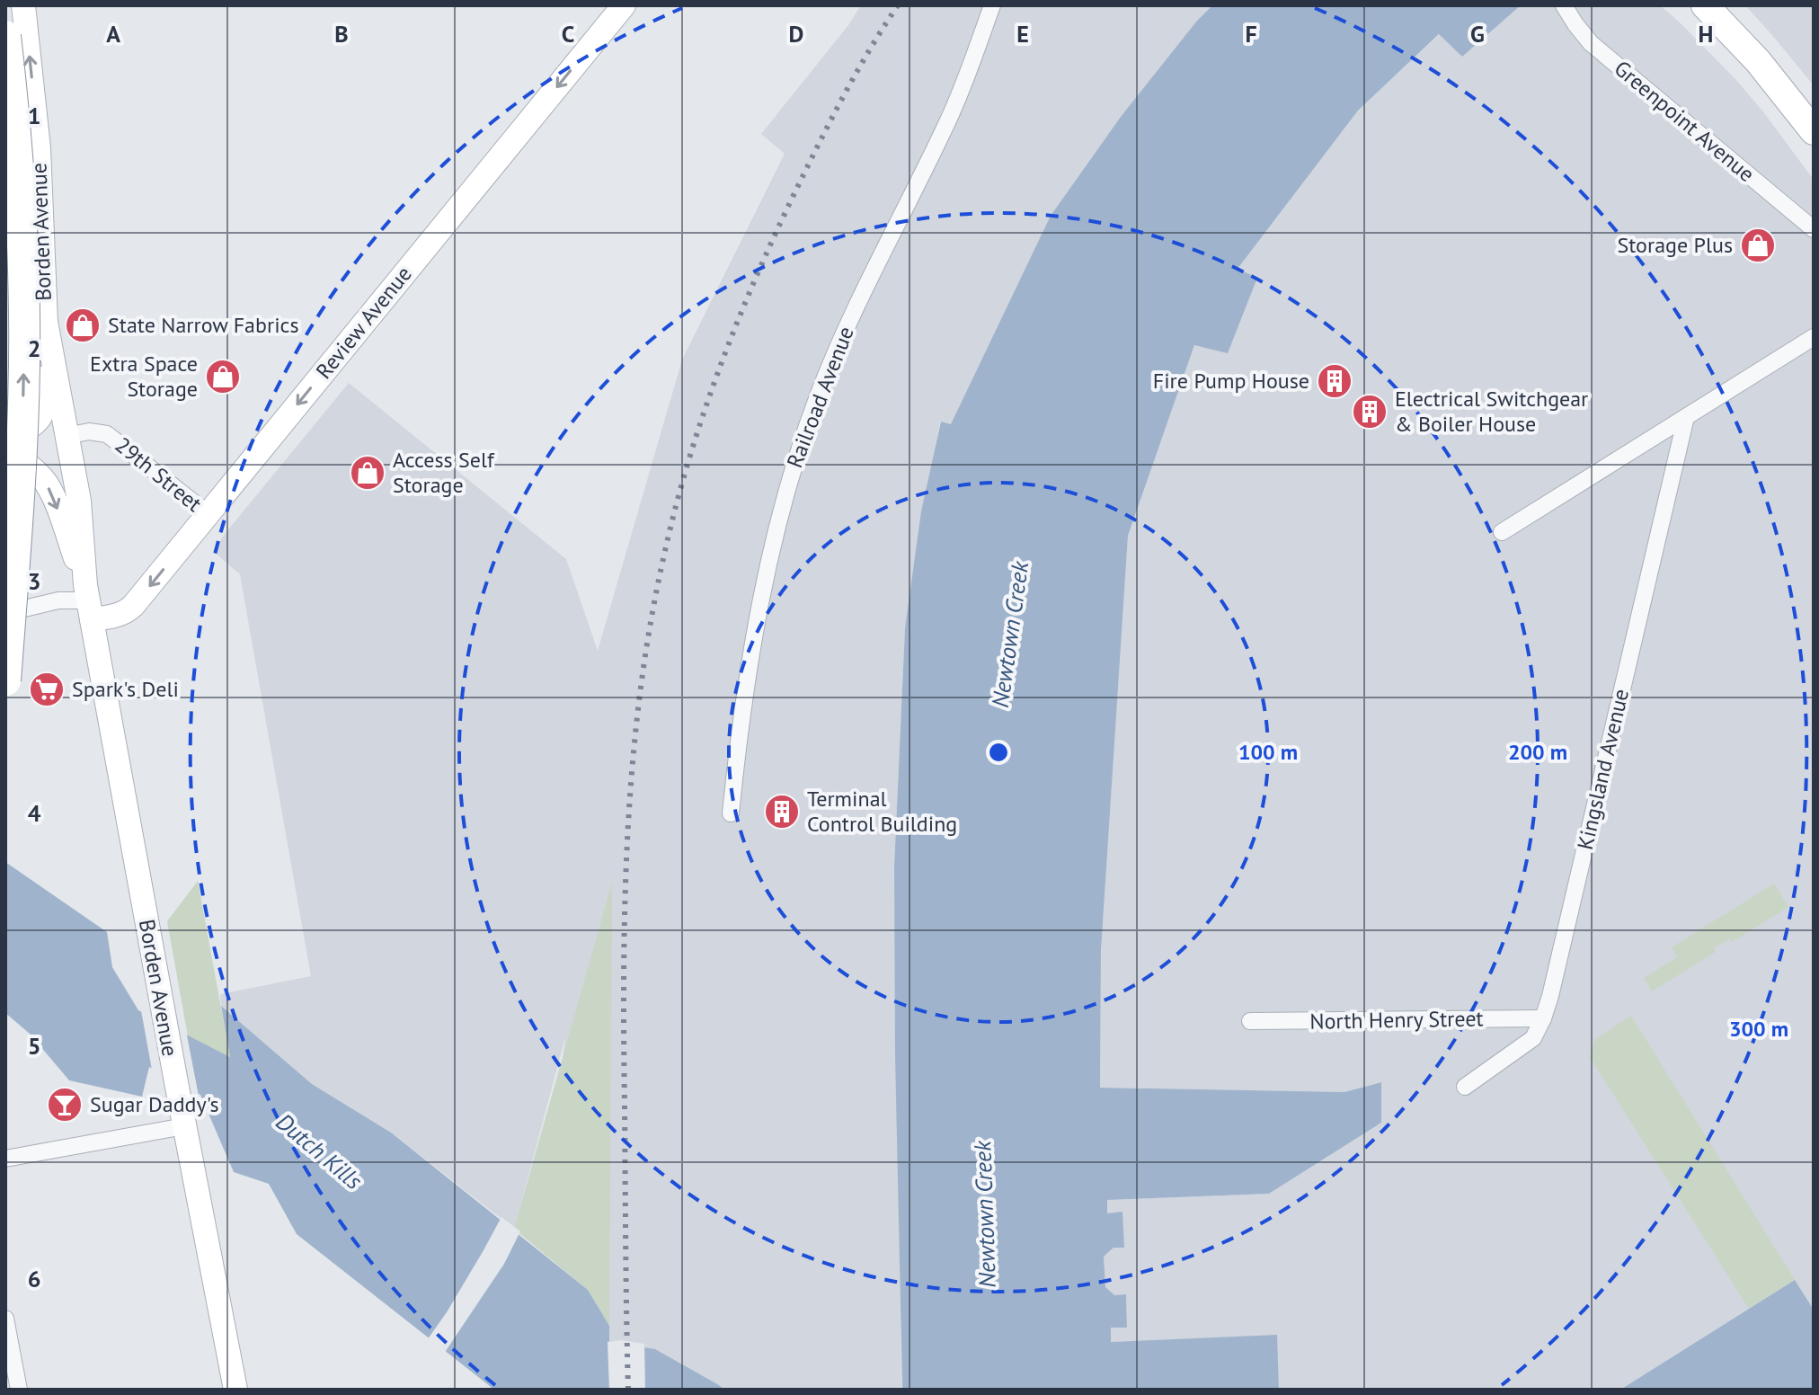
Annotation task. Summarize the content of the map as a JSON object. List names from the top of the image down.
{
  "streets": {
    "main road": ["Borden Avenue", "Review Avenue"],
    "street": [
      "Greenpoint Avenue",
      "Railroad Avenue",
      "29th Street",
      "Kingsland Avenue",
      "North Henry Street"
    ]
  },
  "crossings": [
    ["Borden Avenue", "Review Avenue"],
    ["Borden Avenue", "29th Street"],
    ["Review Avenue", "29th Street"],
    ["Kingsland Avenue", "North Henry Street"]
  ],
  "one_way": ["Review Avenue"],
  "water": ["Newtown Creek", "Dutch Kills"],
  "places": {
    "shop": [
      "Storage Plus",
      "State Narrow Fabrics",
      "Extra Space Storage",
      "Access Self Storage"
    ],
    "building": ["Fire Pump House", "Electrical Switchgear & Boiler House", "Terminal Control Building"],
    "supermarket": ["Spark's Deli"],
    "bar": ["Sugar Daddy's"]
  },
  "grid": {
    "columns": [
      "A",
      "B",
      "C",
      "D",
      "E",
      "F",
      "G",
      "H"
    ],
    "rows": [
      "1",
      "2",
      "3",
      "4",
      "5",
      "6"
    ]
  },
  "rings": ["100 m", "200 m", "300 m"]
}
